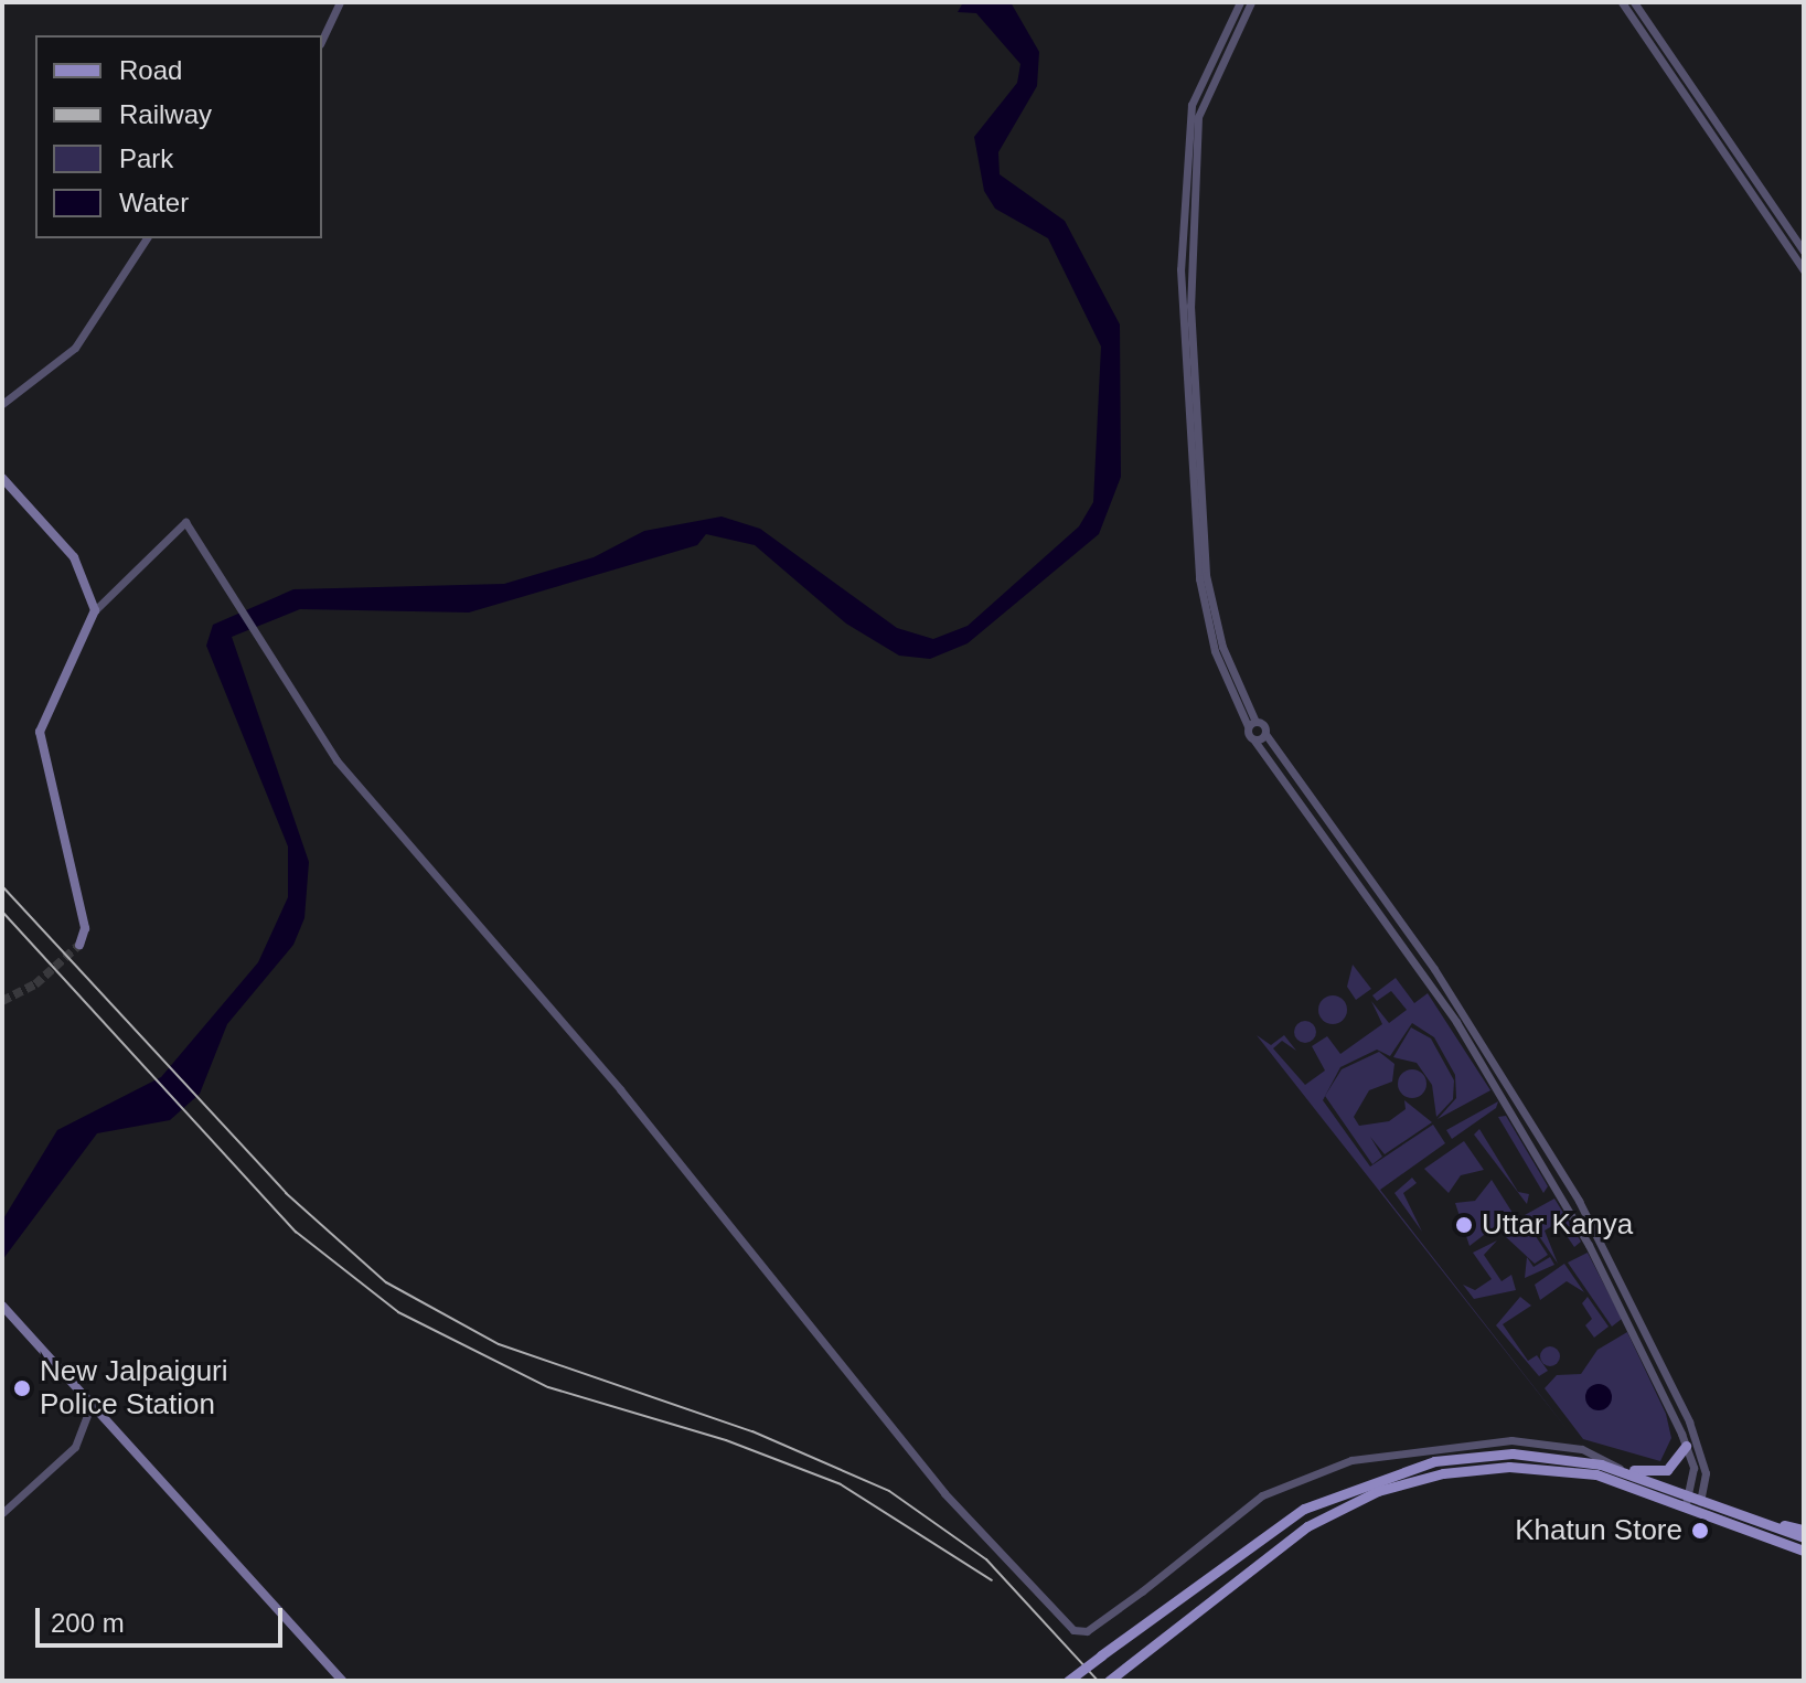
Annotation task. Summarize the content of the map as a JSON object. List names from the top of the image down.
{
  "places": ["Uttar Kanya", "New Jalpaiguri Police Station", "Khatun Store"],
  "legend": [
    "Road",
    "Railway",
    "Park",
    "Water"
  ],
  "scale_bar": "200 m"
}
